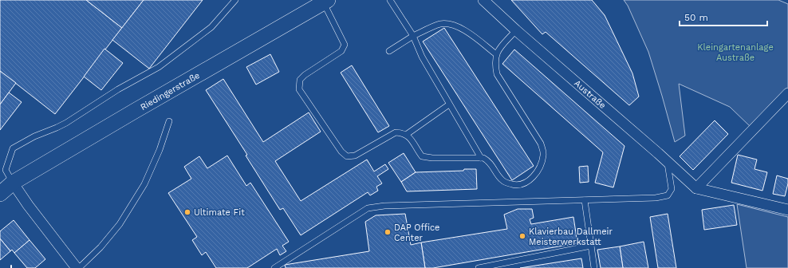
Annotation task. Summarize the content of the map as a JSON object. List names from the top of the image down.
{
  "streets": {
    "main road": ["Riedingerstraße"],
    "street": ["Austraße"]
  },
  "parks": ["Kleingartenanlage Austraße"],
  "places": ["Ultimate Fit", "DAP Office Center", "Klavierbau Dallmeir Meisterwerkstatt"],
  "scale_bar": "50 m"
}
